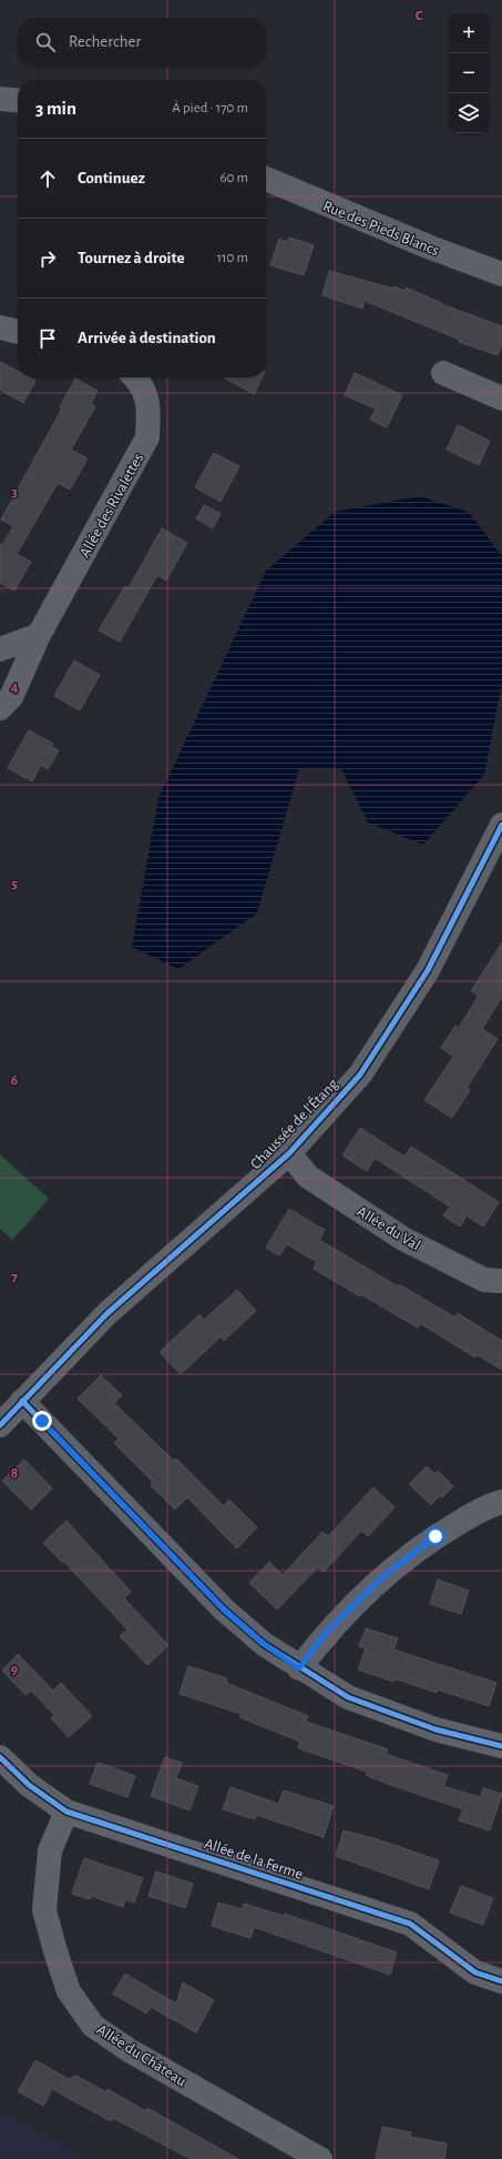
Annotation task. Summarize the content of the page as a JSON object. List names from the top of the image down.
{
  "streets": {
    "street": [
      "Rue des Pieds Blancs",
      "Allée des Rivalettes",
      "Chaussée de l'Étang",
      "Allée du Val",
      "Allée de la Ferme",
      "Allée du Château"
    ]
  },
  "crossings": [
    ["Chaussée de l'Étang", "Allée du Val"],
    ["Allée de la Ferme", "Allée du Château"]
  ],
  "page": {
    "map_buttons": ["+", "−"],
    "search": "Rechercher",
    "heading": ["3 min", "À pied · 170 m"],
    "list": [
      ["Continuez", "60 m"],
      ["Tournez à droite", "110 m"],
      "Arrivée à destination"
    ]
  },
  "grid": {
    "columns": ["C"],
    "rows": [
      "3",
      "4",
      "5",
      "6",
      "7",
      "8",
      "9"
    ]
  }
}
